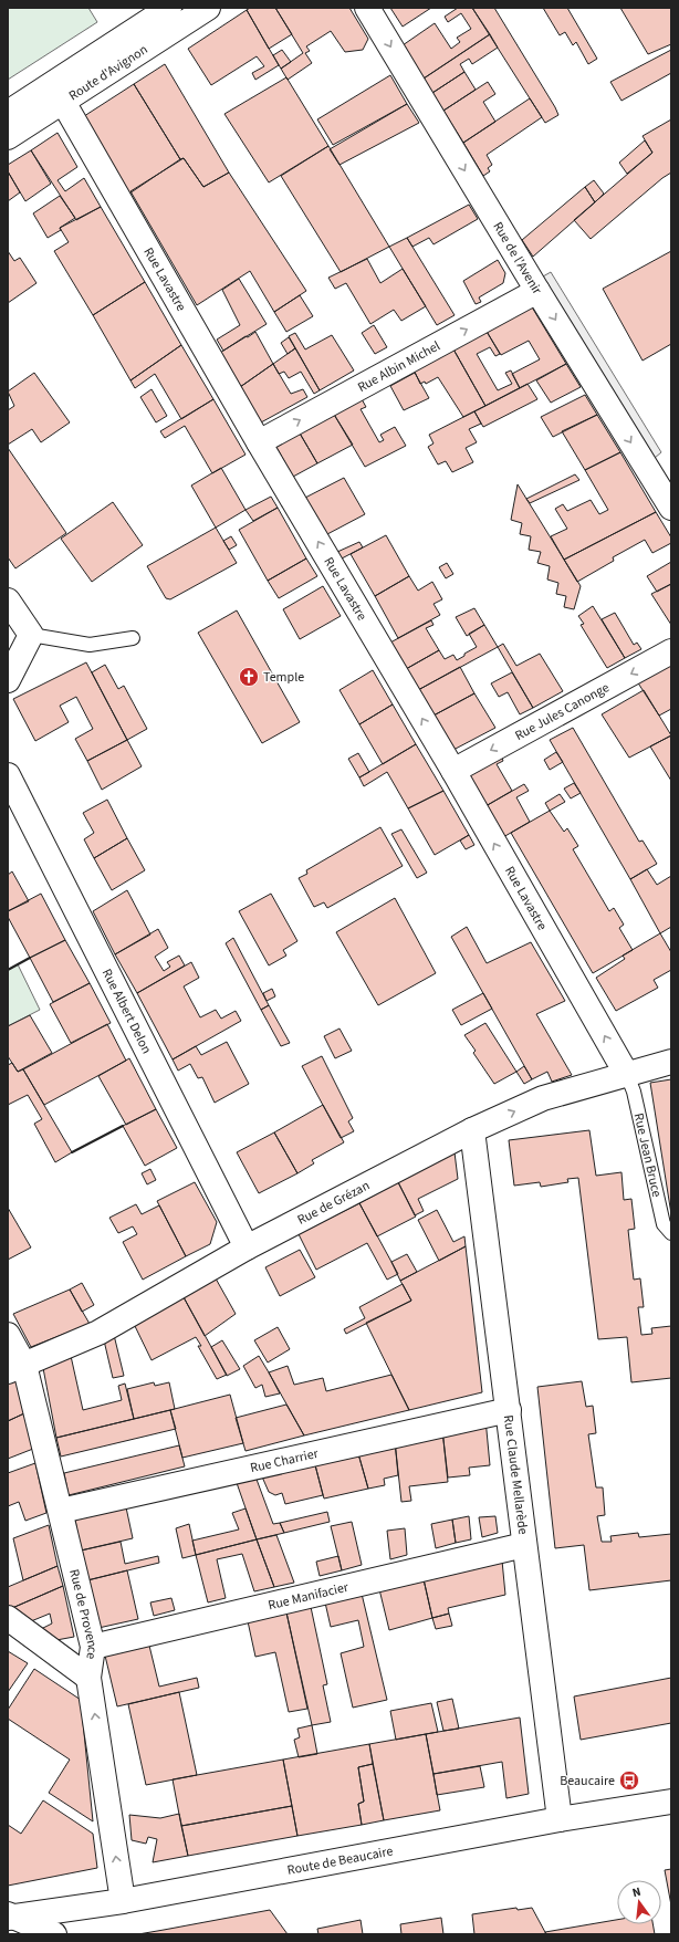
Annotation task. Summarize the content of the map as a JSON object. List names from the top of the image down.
{
  "streets": {
    "street": [
      "Route d'Avignon",
      "Rue de l'Avenir",
      "Rue Lavastre",
      "Rue Albin Michel",
      "Rue Jules Canonge",
      "Rue Albert Delon",
      "Rue de Grézan",
      "Rue Charrier",
      "Rue Claude Mellarède",
      "Rue Manifacier",
      "Rue de Provence",
      "Route de Beaucaire"
    ],
    "lane": ["Rue Jean Bruce"]
  },
  "crossings": [
    ["Route d'Avignon", "Rue Lavastre"],
    ["Rue de l'Avenir", "Rue Albin Michel"],
    ["Rue Lavastre", "Rue Albin Michel"],
    ["Rue Lavastre", "Rue Jules Canonge"],
    ["Rue Lavastre", "Rue Jean Bruce"],
    ["Rue Lavastre", "Rue de Grézan"],
    ["Rue Albert Delon", "Rue de Grézan"],
    ["Rue Jean Bruce", "Rue de Grézan"],
    ["Rue de Grézan", "Rue Claude Mellarède"],
    ["Rue de Grézan", "Rue de Provence"],
    ["Rue Charrier", "Rue Claude Mellarède"],
    ["Rue Charrier", "Rue de Provence"],
    ["Rue Claude Mellarède", "Rue Manifacier"],
    ["Rue Claude Mellarède", "Route de Beaucaire"],
    ["Rue Manifacier", "Rue de Provence"],
    ["Rue de Provence", "Route de Beaucaire"]
  ],
  "one_way": [
    "Rue de l'Avenir",
    "Rue Lavastre",
    "Rue Albin Michel",
    "Rue Jules Canonge",
    "Rue de Provence"
  ],
  "places": {
    "church": ["Temple"],
    "bus stop": ["Beaucaire"]
  },
  "north": "top"
}
